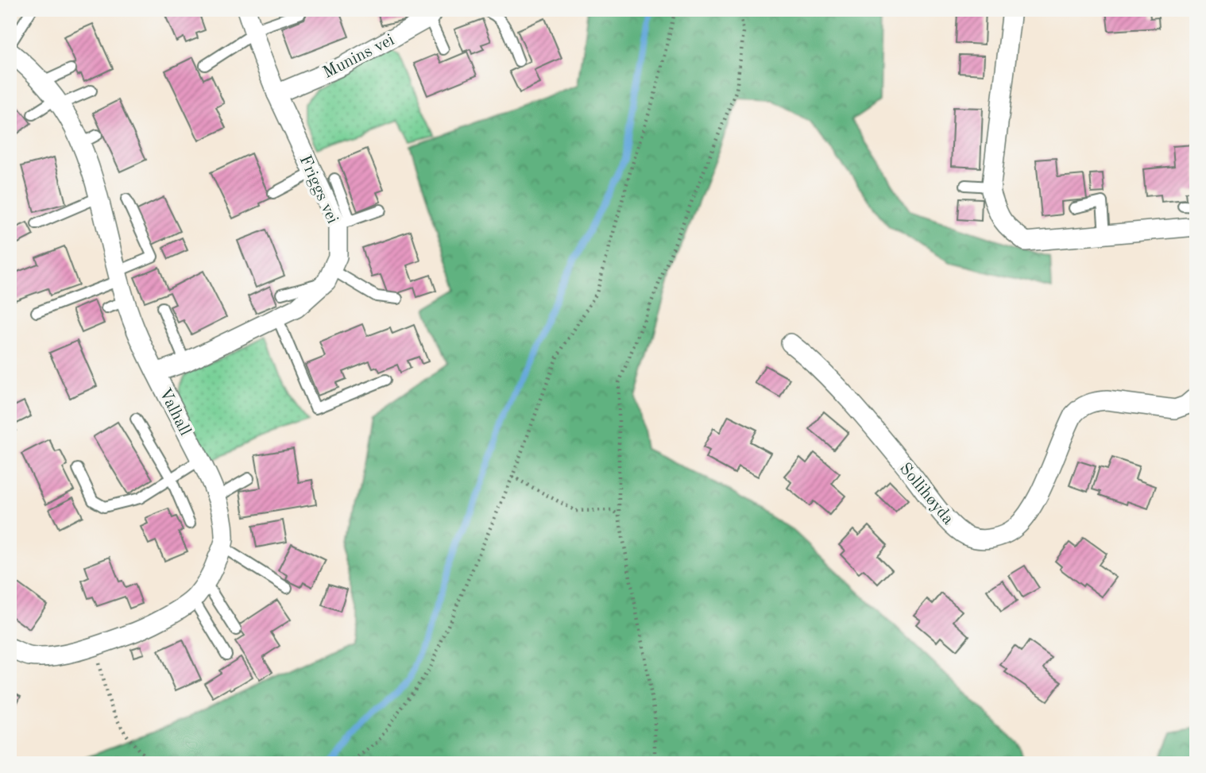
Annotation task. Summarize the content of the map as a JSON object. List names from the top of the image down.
{
  "streets": {
    "street": [
      "Munins vei",
      "Friggs vei",
      "Valhall",
      "Sollihøyda"
    ]
  },
  "crossings": [
    ["Munins vei", "Friggs vei"]
  ]
}
